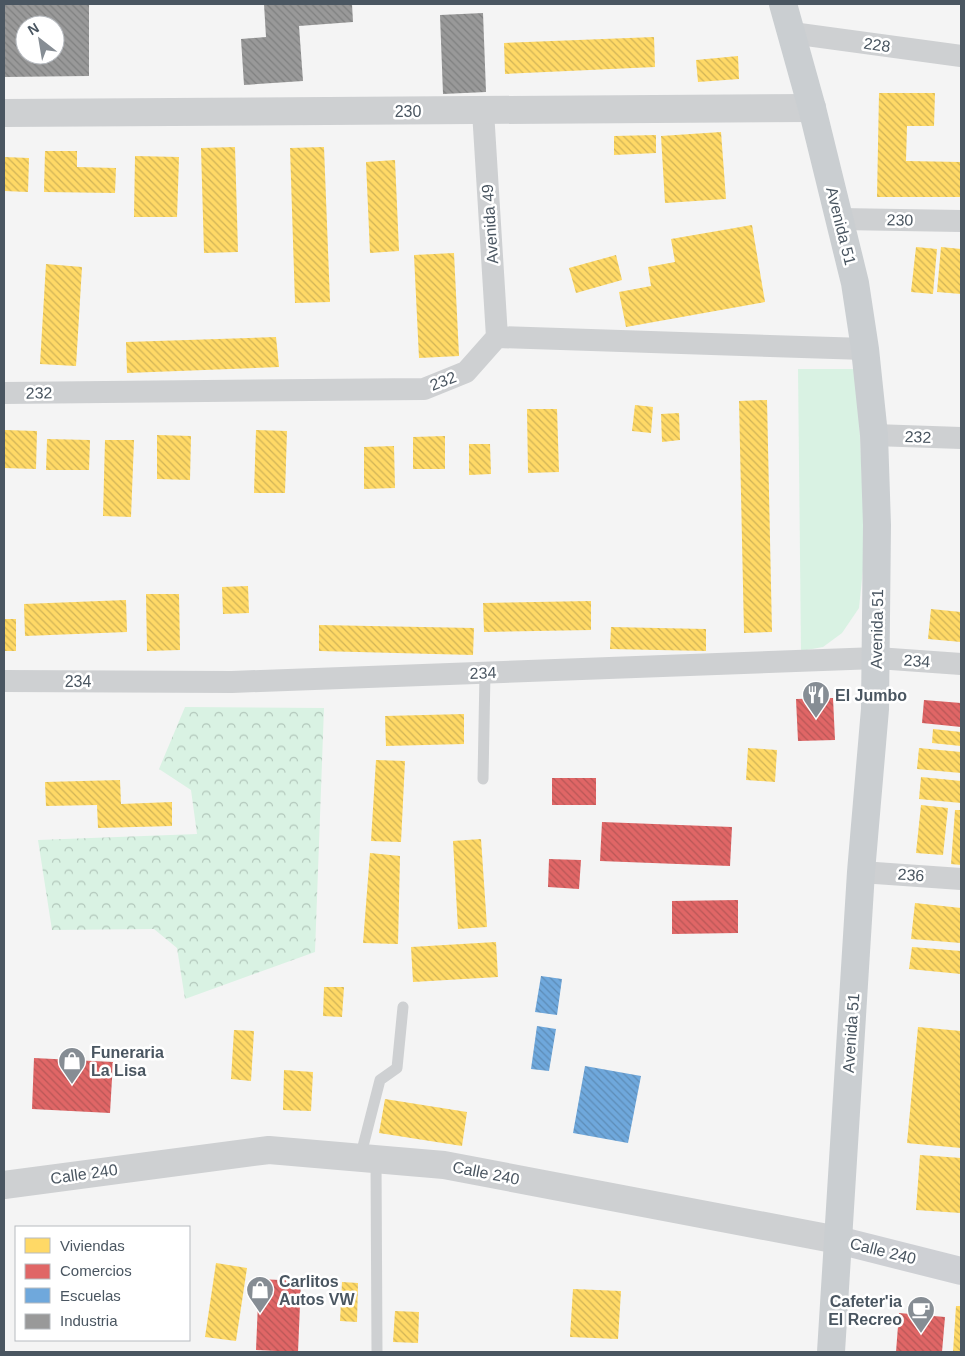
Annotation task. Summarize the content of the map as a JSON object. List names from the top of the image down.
{
  "streets": {
    "main road": ["Avenida 51", "Calle 240"],
    "street": [
      "228",
      "230",
      "Avenida 49",
      "232",
      "234",
      "236"
    ]
  },
  "crossings": [
    ["228", "Avenida 51"],
    ["230", "Avenida 49"],
    ["230", "Avenida 51"],
    ["Avenida 49", "232"],
    ["Avenida 51", "232"],
    ["Avenida 51", "234"],
    ["Avenida 51", "236"],
    ["Avenida 51", "Calle 240"]
  ],
  "places": {
    "restaurant": ["El Jumbo"],
    "shop": ["Funeraria La Lisa", "Carlitos Autos VW"],
    "cafe": ["Cafeter'ia El Recreo"]
  },
  "legend": [
    "Viviendas",
    "Comercios",
    "Escuelas",
    "Industria"
  ],
  "north": "top left"
}
